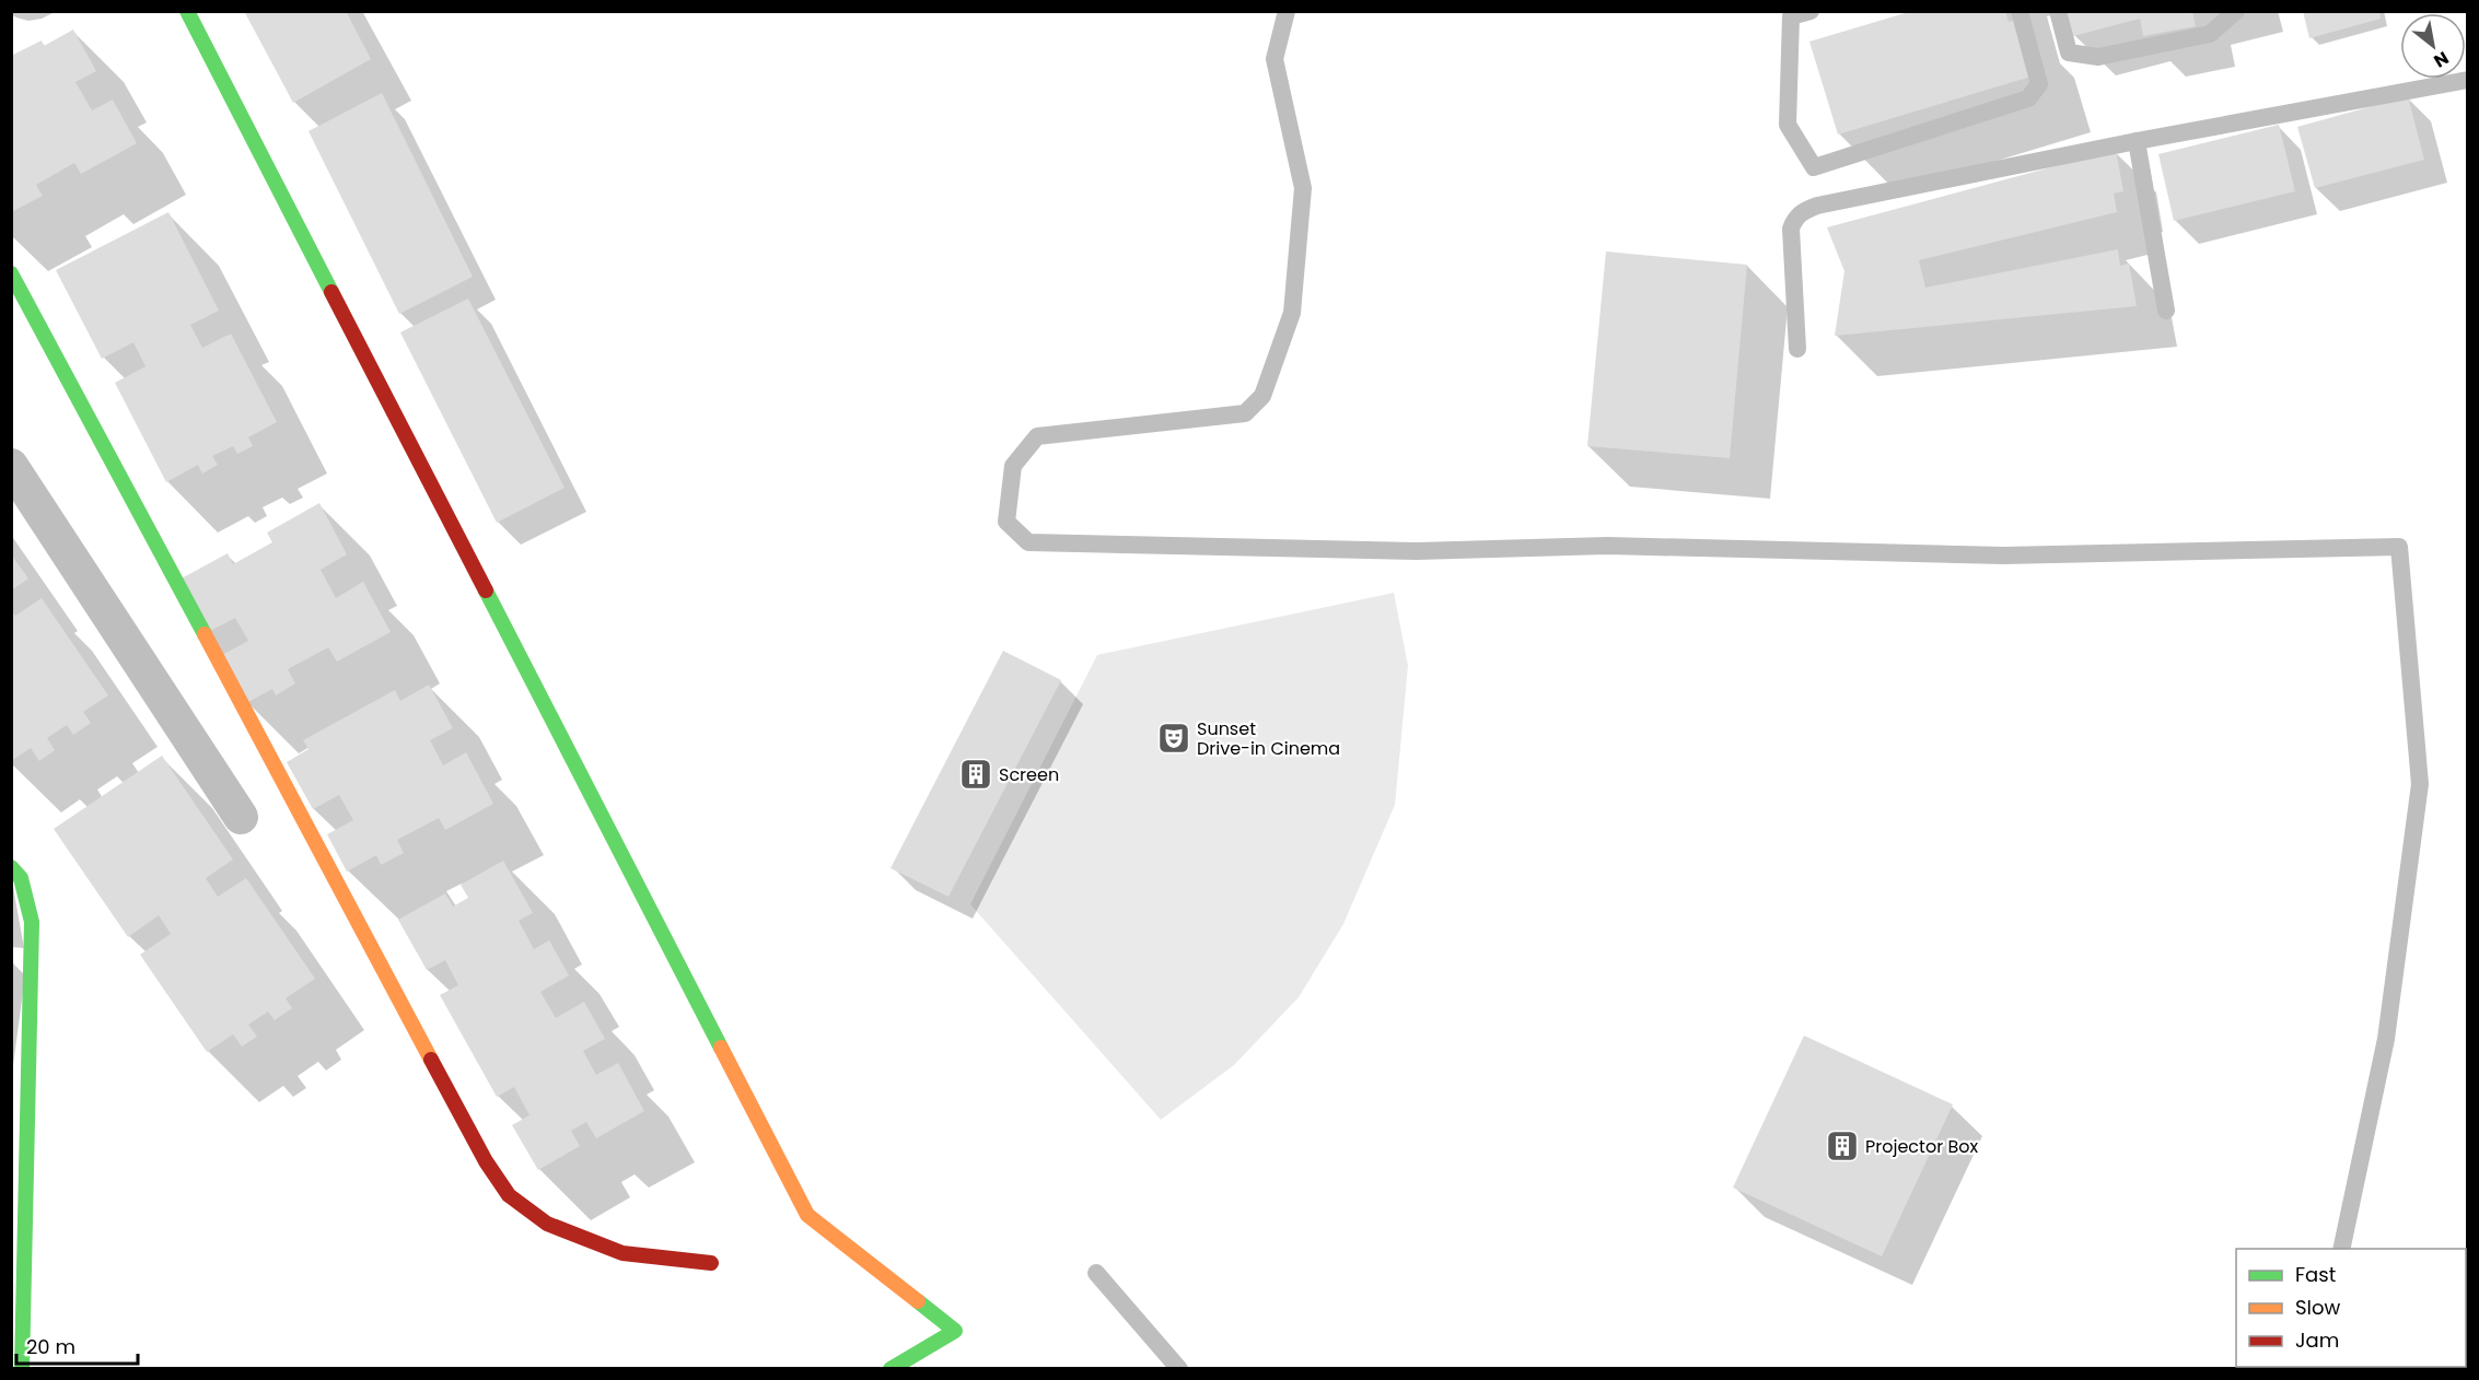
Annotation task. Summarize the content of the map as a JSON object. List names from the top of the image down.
{
  "places": {
    "theatre": ["Sunset Drive-in Cinema"],
    "building": ["Screen", "Projector Box"]
  },
  "legend": ["Fast", "Slow", "Jam"],
  "scale_bar": "20 m",
  "north": "bottom right"
}
